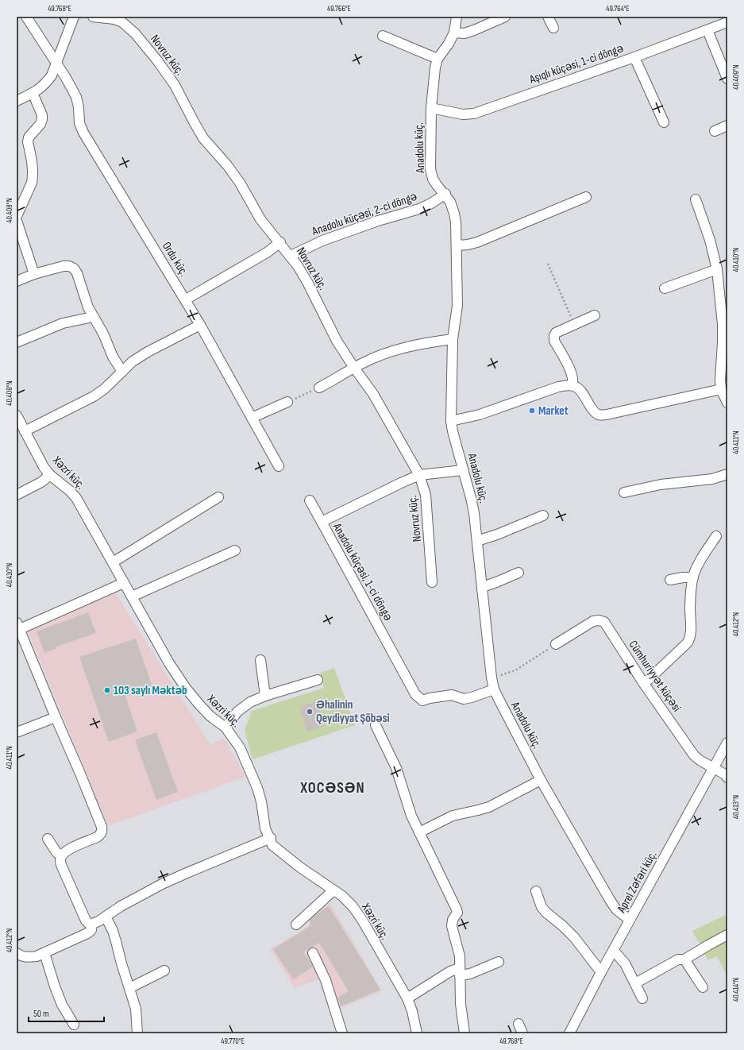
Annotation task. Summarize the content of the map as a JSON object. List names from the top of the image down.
{
  "streets": {
    "street": [
      "Novruz küç.",
      "Aşıqlı küçəsi, 1-ci döngə",
      "Anadolu küç.",
      "Anadolu küçəsi, 2-ci döngə",
      "Ordu küç.",
      "Xəzri küç.",
      "Anadolu küçəsi, 1-ci döngə",
      "Cümhuriyyət küçəsi",
      "Aprel Zəfəri küç."
    ]
  },
  "crossings": [
    ["Novruz küç.", "Anadolu küçəsi, 2-ci döngə"],
    ["Novruz küç.", "Anadolu küçəsi, 1-ci döngə"],
    ["Aşıqlı küçəsi, 1-ci döngə", "Anadolu küç."],
    ["Anadolu küç.", "Anadolu küçəsi, 2-ci döngə"],
    ["Anadolu küç.", "Anadolu küçəsi, 1-ci döngə"],
    ["Anadolu küç.", "Aprel Zəfəri küç."],
    ["Cümhuriyyət küçəsi", "Aprel Zəfəri küç."]
  ],
  "districts": ["XOCƏSƏN"],
  "places": ["Market", "103 saylı Məktəb", "Əhalinin Qeydiyyat Şöbəsi"],
  "scale_bar": "50 m",
  "coordinates": [
    "49.768°E",
    "49.766°E",
    "49.764°E",
    "40.409°N",
    "40.408°N",
    "40.410°N",
    "40.411°N",
    "40.412°N",
    "40.413°N",
    "40.414°N",
    "49.770°E"
  ]
}
